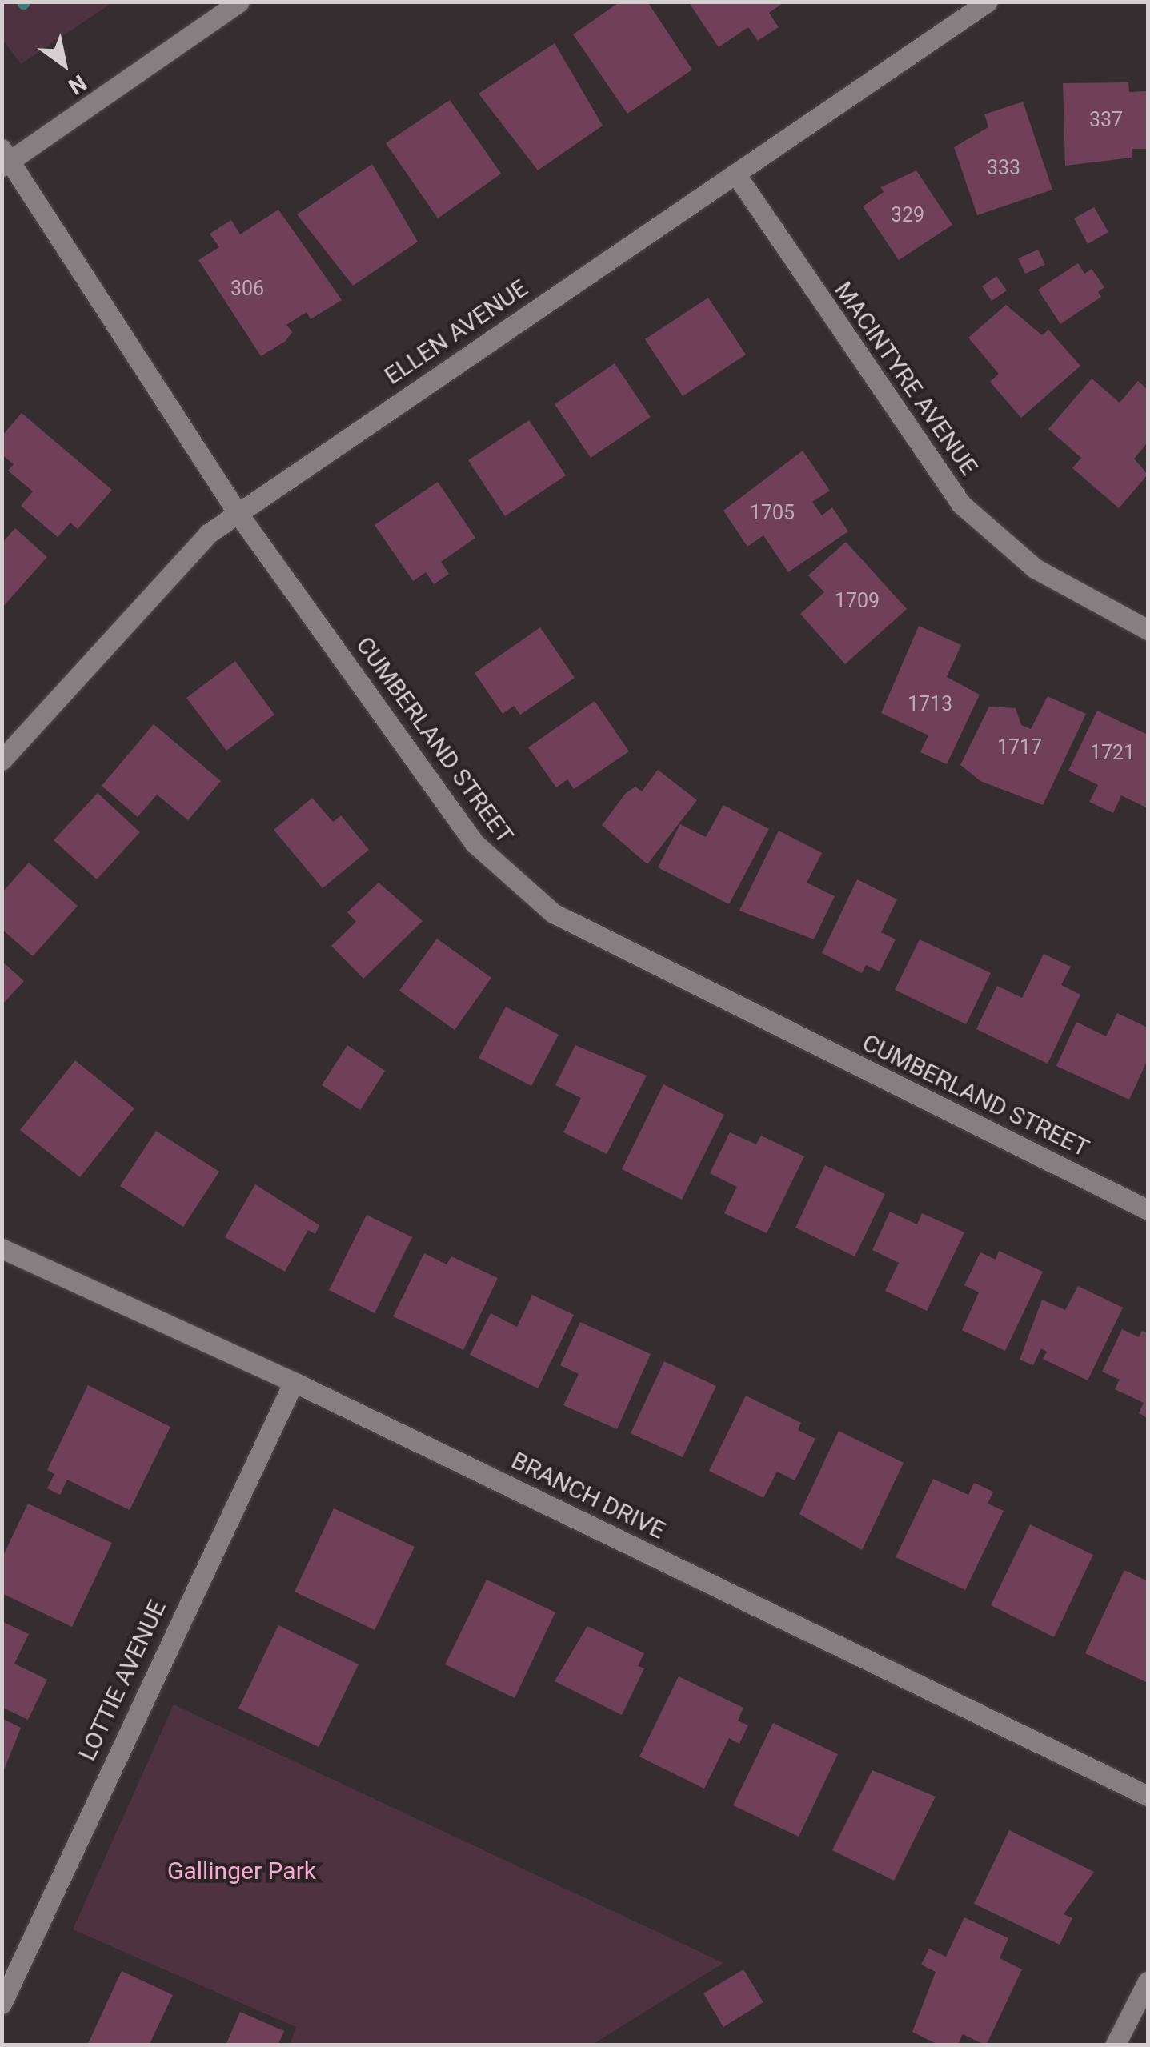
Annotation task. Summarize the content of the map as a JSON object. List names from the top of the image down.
{
  "streets": {
    "street": [
      "ELLEN AVENUE",
      "MACINTYRE AVENUE",
      "CUMBERLAND STREET",
      "BRANCH DRIVE",
      "LOTTIE AVENUE"
    ]
  },
  "crossings": [
    ["ELLEN AVENUE", "MACINTYRE AVENUE"],
    ["ELLEN AVENUE", "CUMBERLAND STREET"],
    ["BRANCH DRIVE", "LOTTIE AVENUE"]
  ],
  "parks": ["Gallinger Park"],
  "house_numbers": [
    "337",
    "333",
    "329",
    "306",
    "1705",
    "1709",
    "1713",
    "1717",
    "1721"
  ],
  "north": "bottom right"
}
